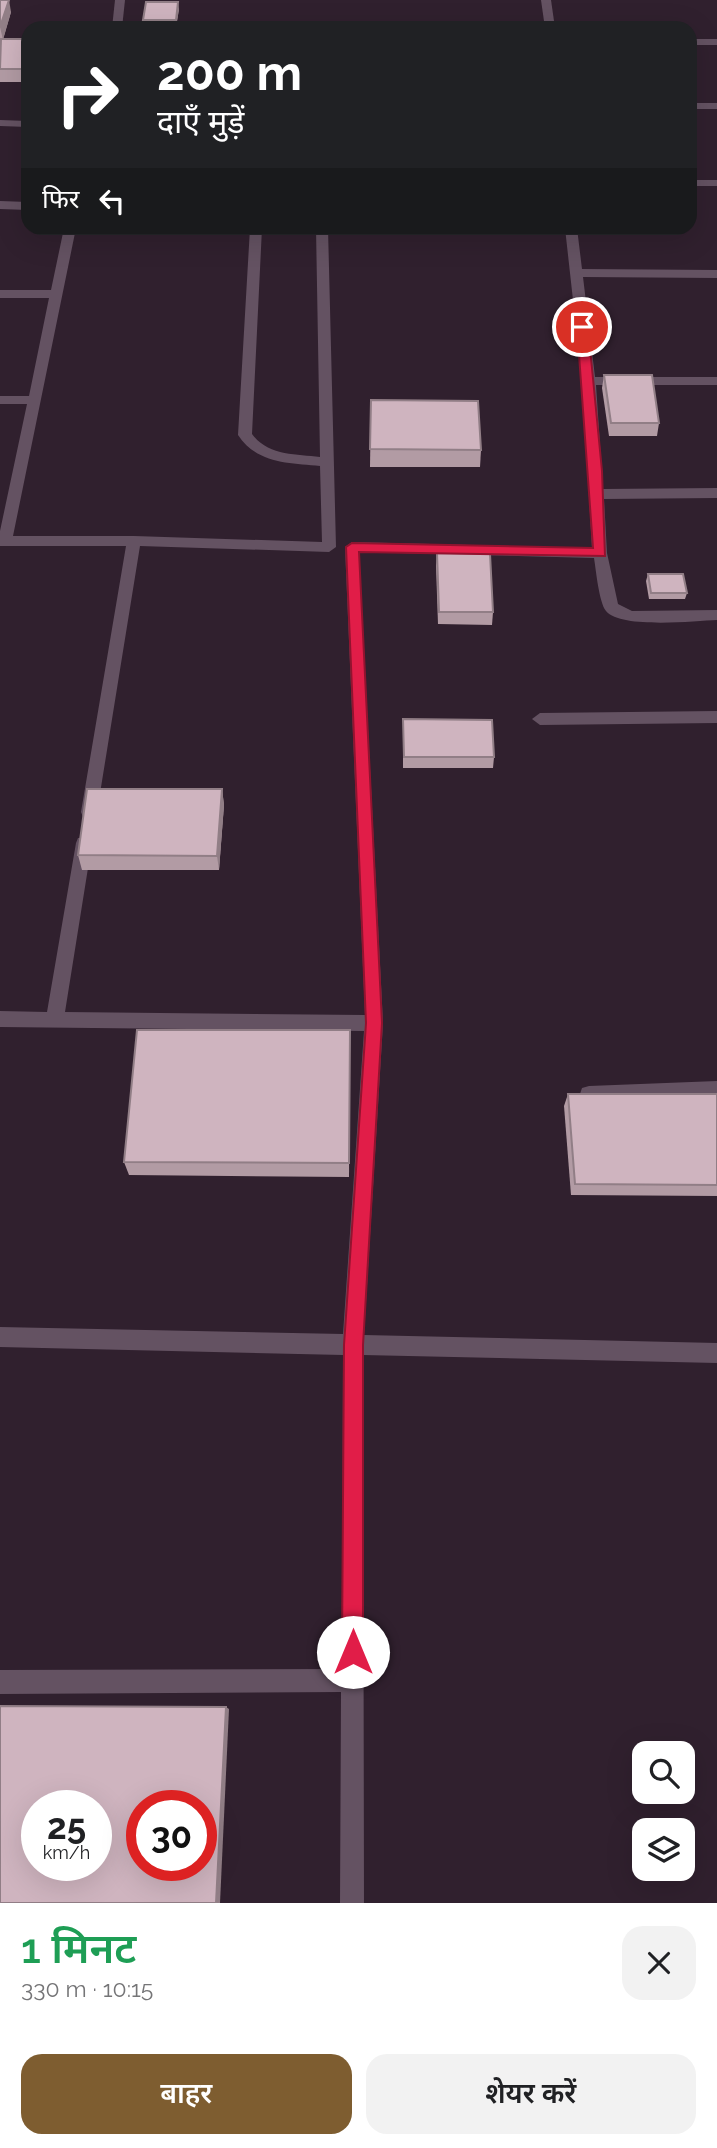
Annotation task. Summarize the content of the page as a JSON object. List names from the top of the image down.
{
  "page": {
    "turn": ["200 m", "दाएँ मुड़ें"],
    "then": "फिर",
    "speed": "25 km/h",
    "limit": "30",
    "heading": ["1 मिनट", "330 m · 10:15"],
    "buttons": ["बाहर", "शेयर करें"]
  }
}
